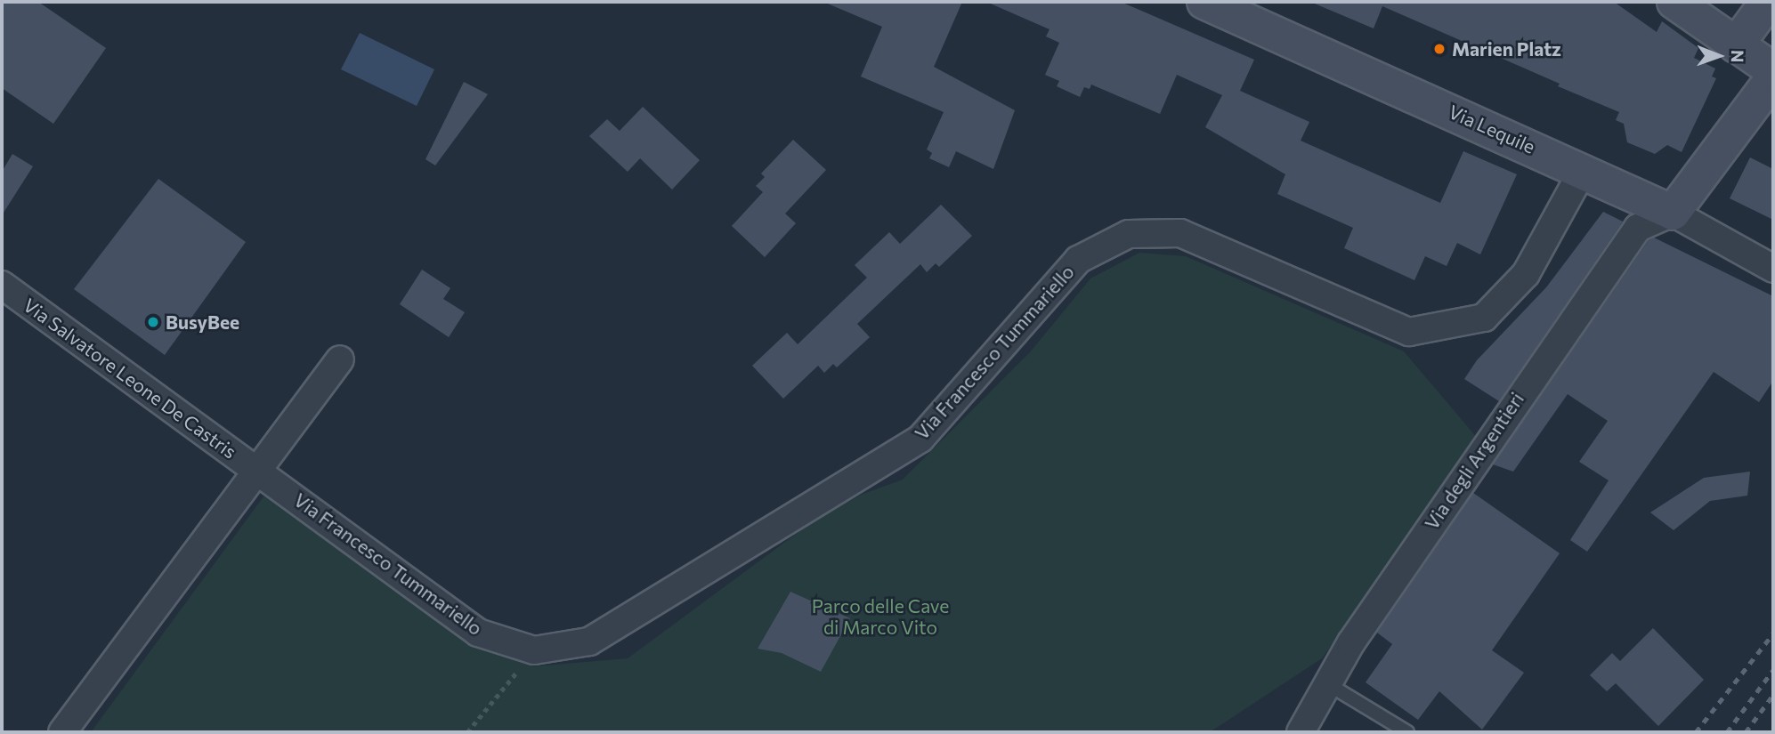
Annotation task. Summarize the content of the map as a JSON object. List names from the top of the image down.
{
  "streets": {
    "main road": ["Via Lequile"],
    "street": ["Via Francesco Tummariello", "Via Salvatore Leone De Castris", "Via degli Argentieri"]
  },
  "crossings": [
    ["Via Lequile", "Via Francesco Tummariello"],
    ["Via Lequile", "Via degli Argentieri"],
    ["Via Francesco Tummariello", "Via Salvatore Leone De Castris"]
  ],
  "parks": ["Parco delle Cave di Marco Vito"],
  "places": ["Marien Platz", "BusyBee"],
  "north": "right"
}
